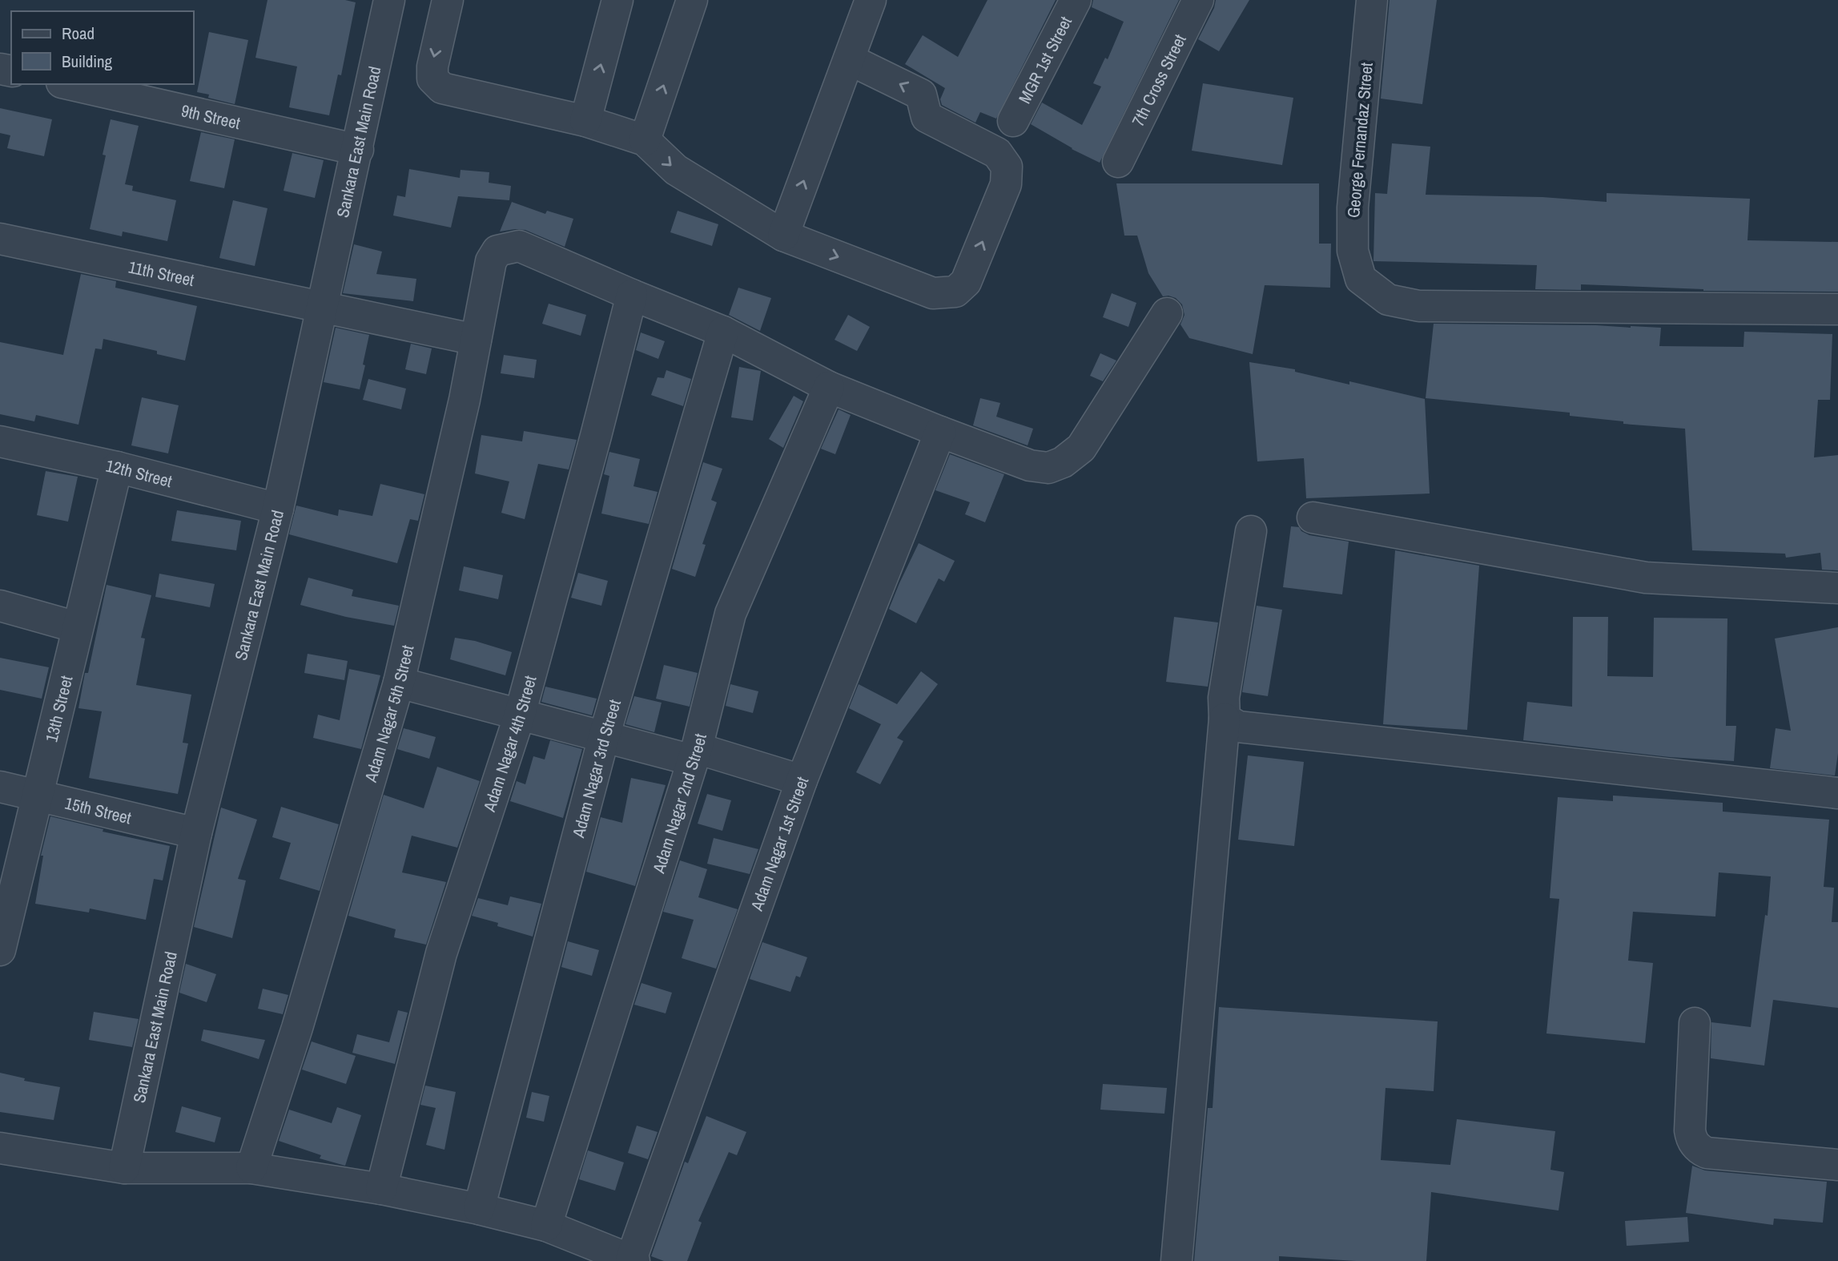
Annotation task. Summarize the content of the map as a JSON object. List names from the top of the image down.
{
  "streets": {
    "street": [
      "MGR 1st Street",
      "7th Cross Street",
      "9th Street",
      "George Fernandaz Street",
      "Sankara East Main Road",
      "11th Street",
      "12th Street",
      "13th Street",
      "Adam Nagar 5th Street",
      "Adam Nagar 4th Street",
      "Adam Nagar 3rd Street",
      "Adam Nagar 2nd Street",
      "15th Street",
      "Adam Nagar 1st Street"
    ]
  },
  "crossings": [
    ["9th Street", "Sankara East Main Road"],
    ["Sankara East Main Road", "11th Street"],
    ["Sankara East Main Road", "12th Street"],
    ["Sankara East Main Road", "15th Street"],
    ["11th Street", "Adam Nagar 5th Street"],
    ["12th Street", "13th Street"],
    ["13th Street", "15th Street"],
    ["Adam Nagar 5th Street", "Adam Nagar 4th Street"]
  ],
  "legend": ["Road", "Building"]
}
